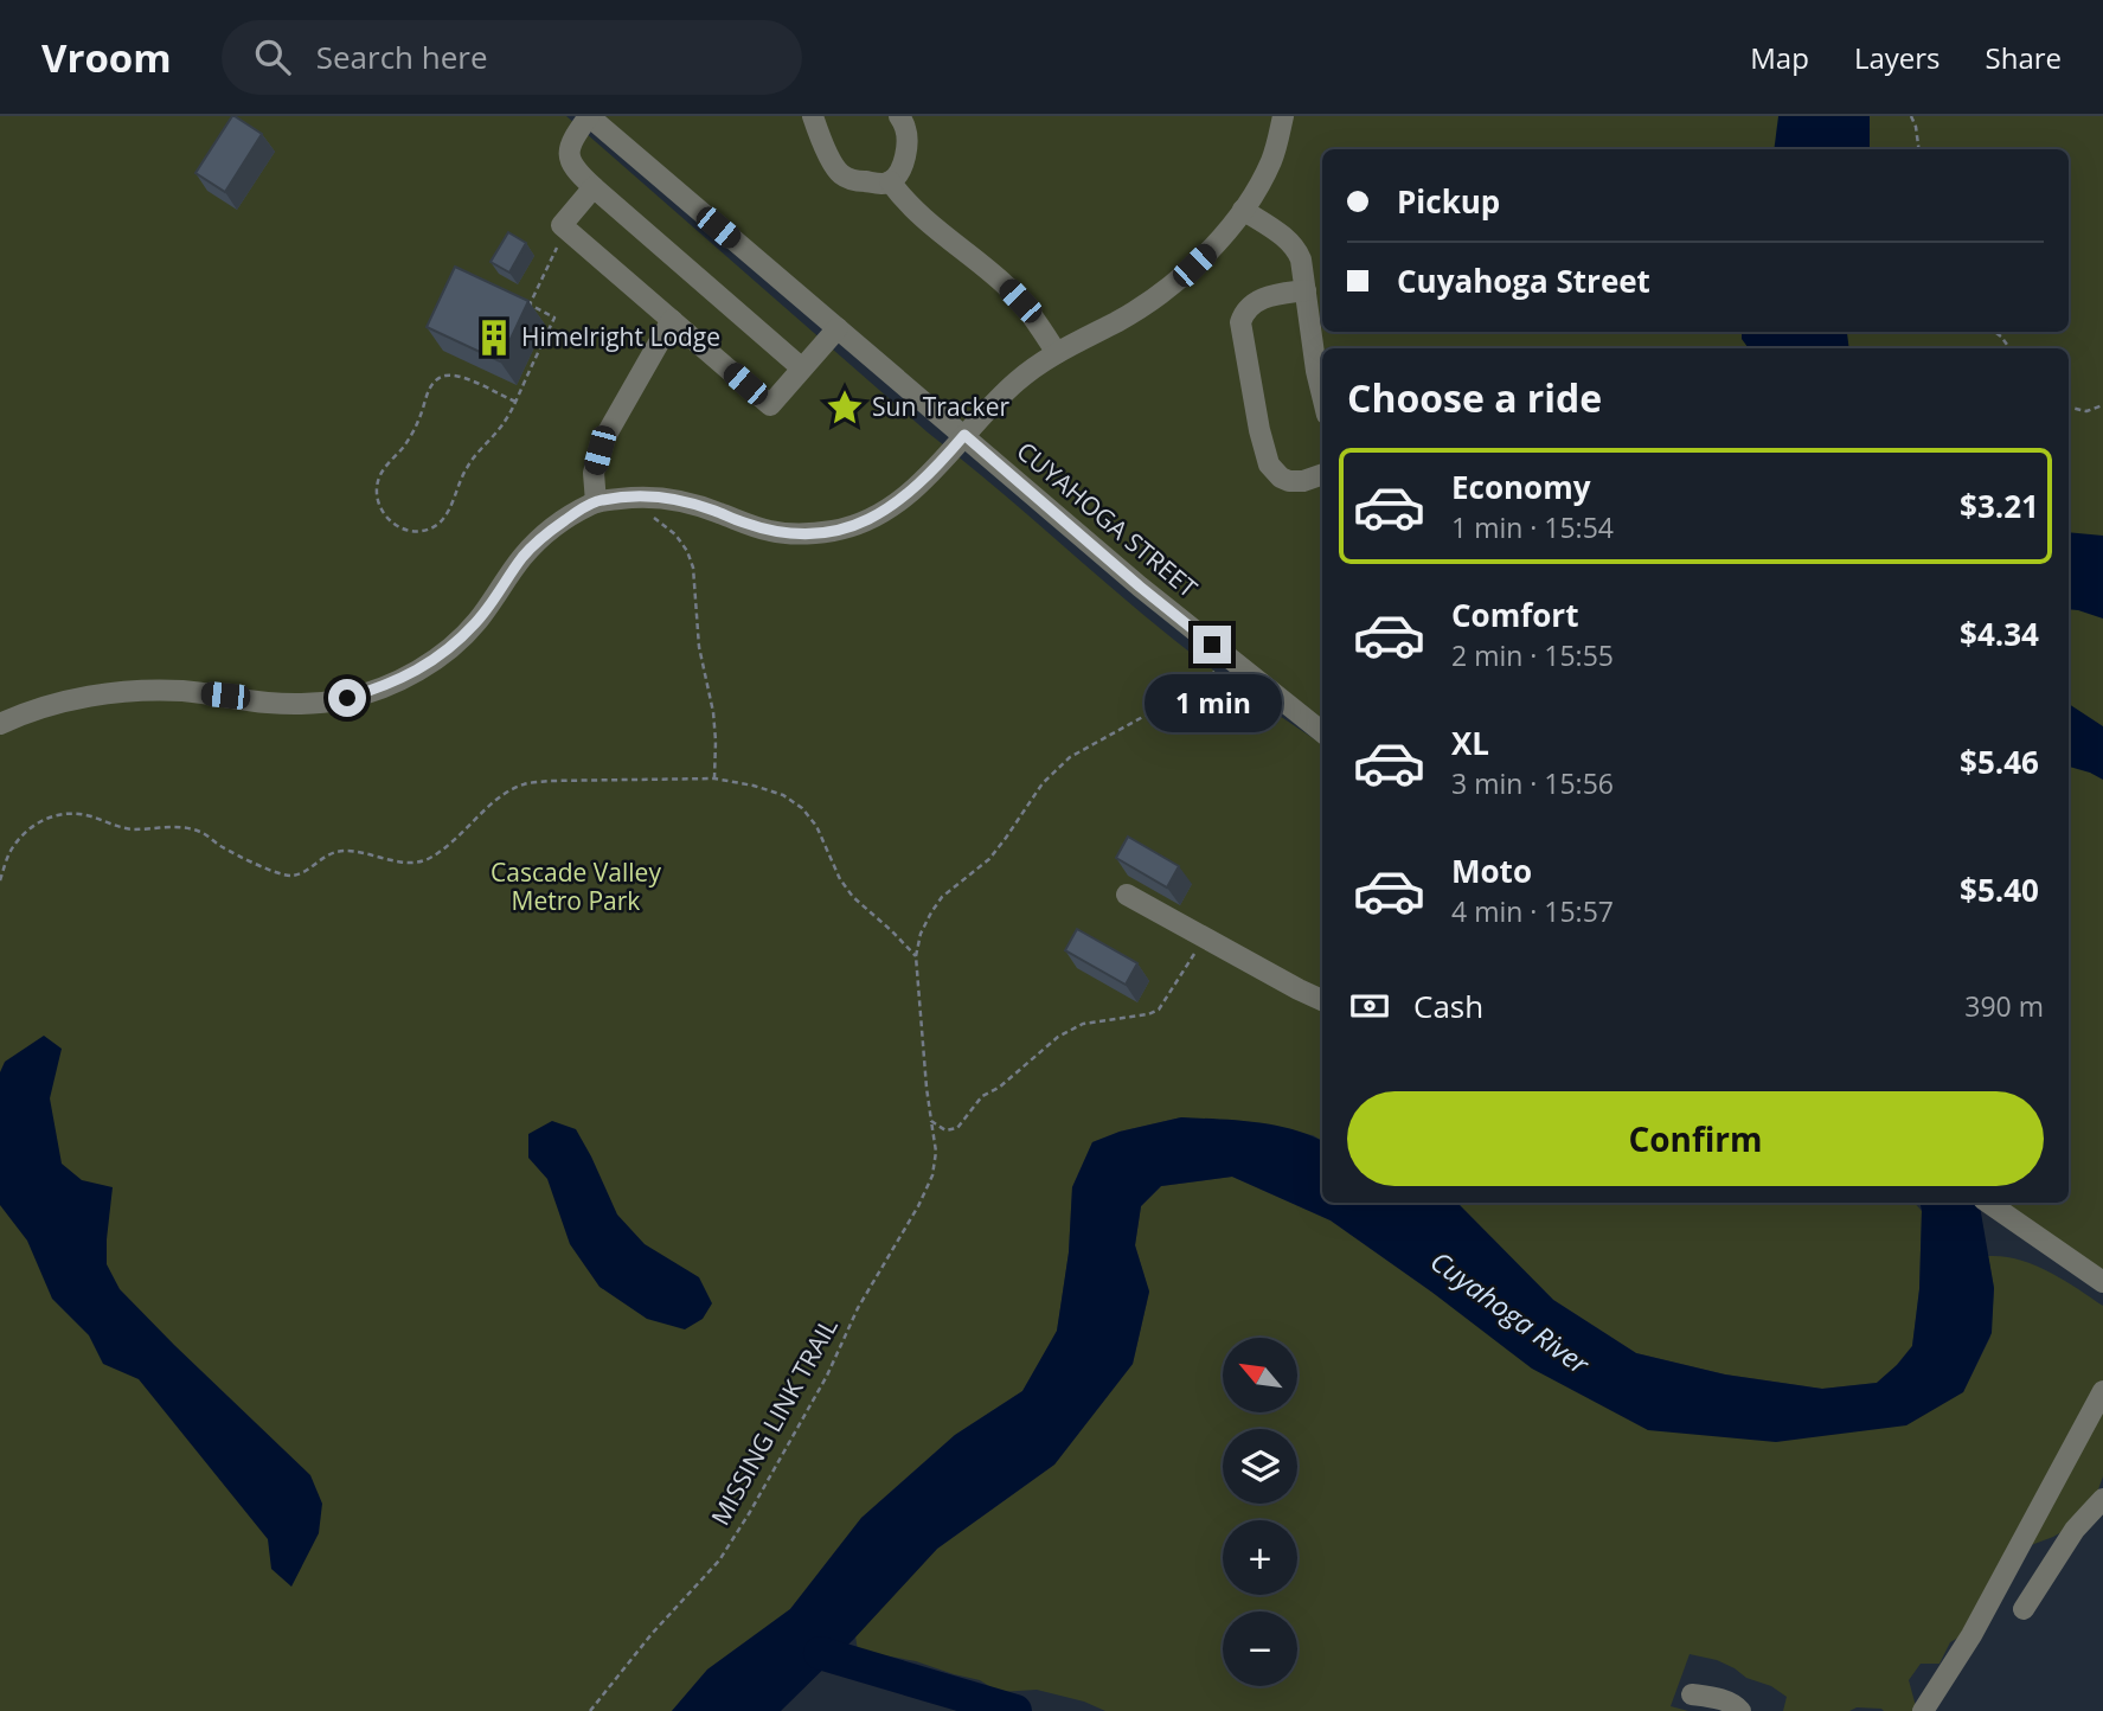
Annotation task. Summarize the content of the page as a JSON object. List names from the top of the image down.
{
  "streets": {
    "street": ["CUYAHOGA STREET"],
    "path": ["MISSING LINK TRAIL"]
  },
  "water": ["Cuyahoga River"],
  "parks": ["Cascade Valley Metro Park"],
  "places": {
    "building": ["Himelright Lodge"],
    "place": ["Sun Tracker"]
  },
  "north": "top left",
  "page": {
    "header": "Vroom",
    "search": "Search here",
    "nav": ["Map", "Layers", "Share"],
    "banner": ["Pickup", "Cuyahoga Street"],
    "heading": "Choose a ride",
    "list": [
      {
        "name": "Economy",
        "note": "1 min · 15:54",
        "value": "$3.21"
      },
      {
        "name": "Comfort",
        "note": "2 min · 15:55",
        "value": "$4.34"
      },
      {
        "name": "XL",
        "note": "3 min · 15:56",
        "value": "$5.46"
      },
      {
        "name": "Moto",
        "note": "4 min · 15:57",
        "value": "$5.40"
      }
    ],
    "bubble": "1 min",
    "pay": ["Cash", "390 m"],
    "buttons": "Confirm",
    "map_buttons": ["+", "−"]
  }
}
